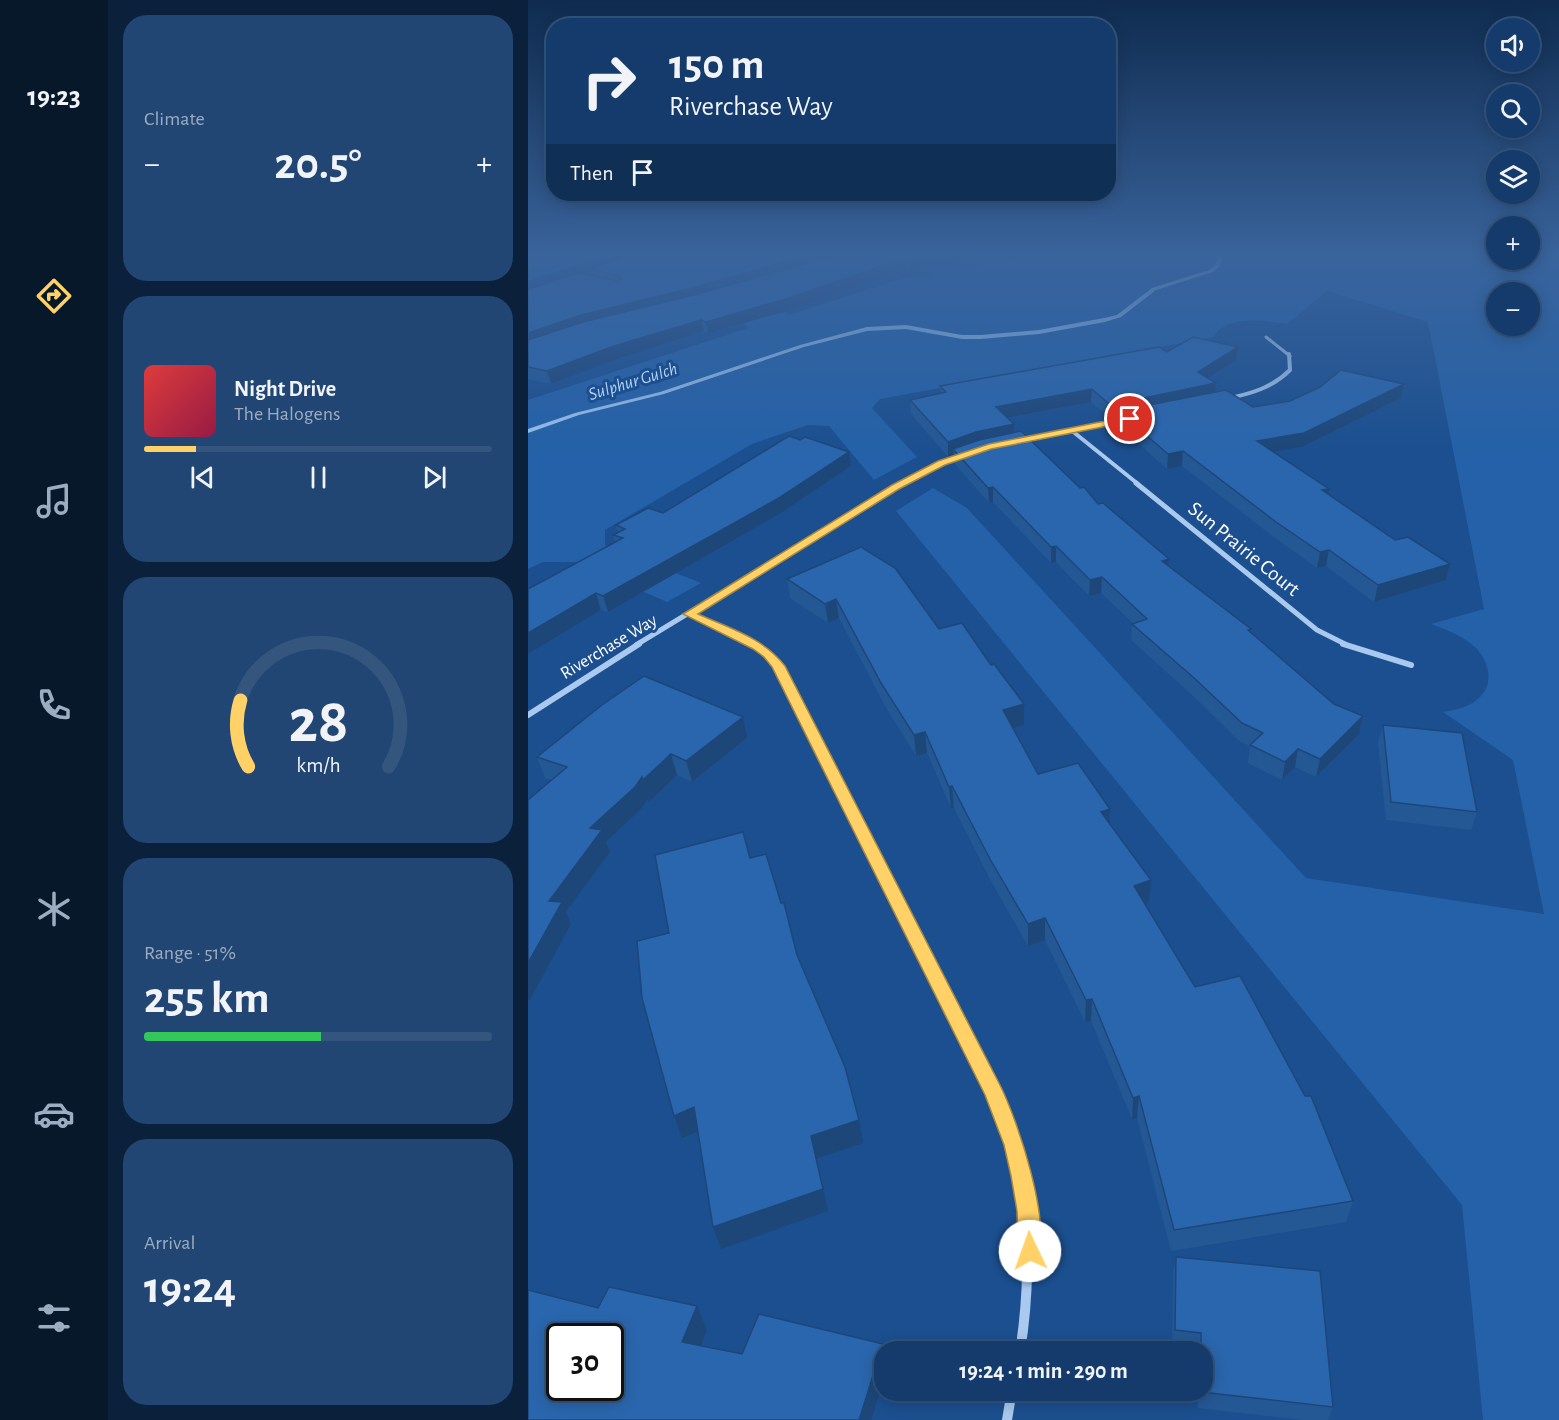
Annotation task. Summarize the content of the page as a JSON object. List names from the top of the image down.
{
  "streets": {
    "street": ["Sun Prairie Court", "Riverchase Way"]
  },
  "water": ["Sulphur Gulch"],
  "page": {
    "tabs": "19:23",
    "tile": [
      "Climate",
      ["Range · 51%", "255 km"],
      ["Arrival", "19:24"]
    ],
    "map_buttons": ["+", "−"],
    "turn": ["150 m", "Riverchase Way"],
    "heat": ["−", "20.5°", "+"],
    "then": "Then",
    "song": ["Night Drive", "The Halogens"],
    "limit": "30",
    "trip": "19:24 · 1 min · 290 m",
    "gauge": ["28", "km/h"]
  }
}
